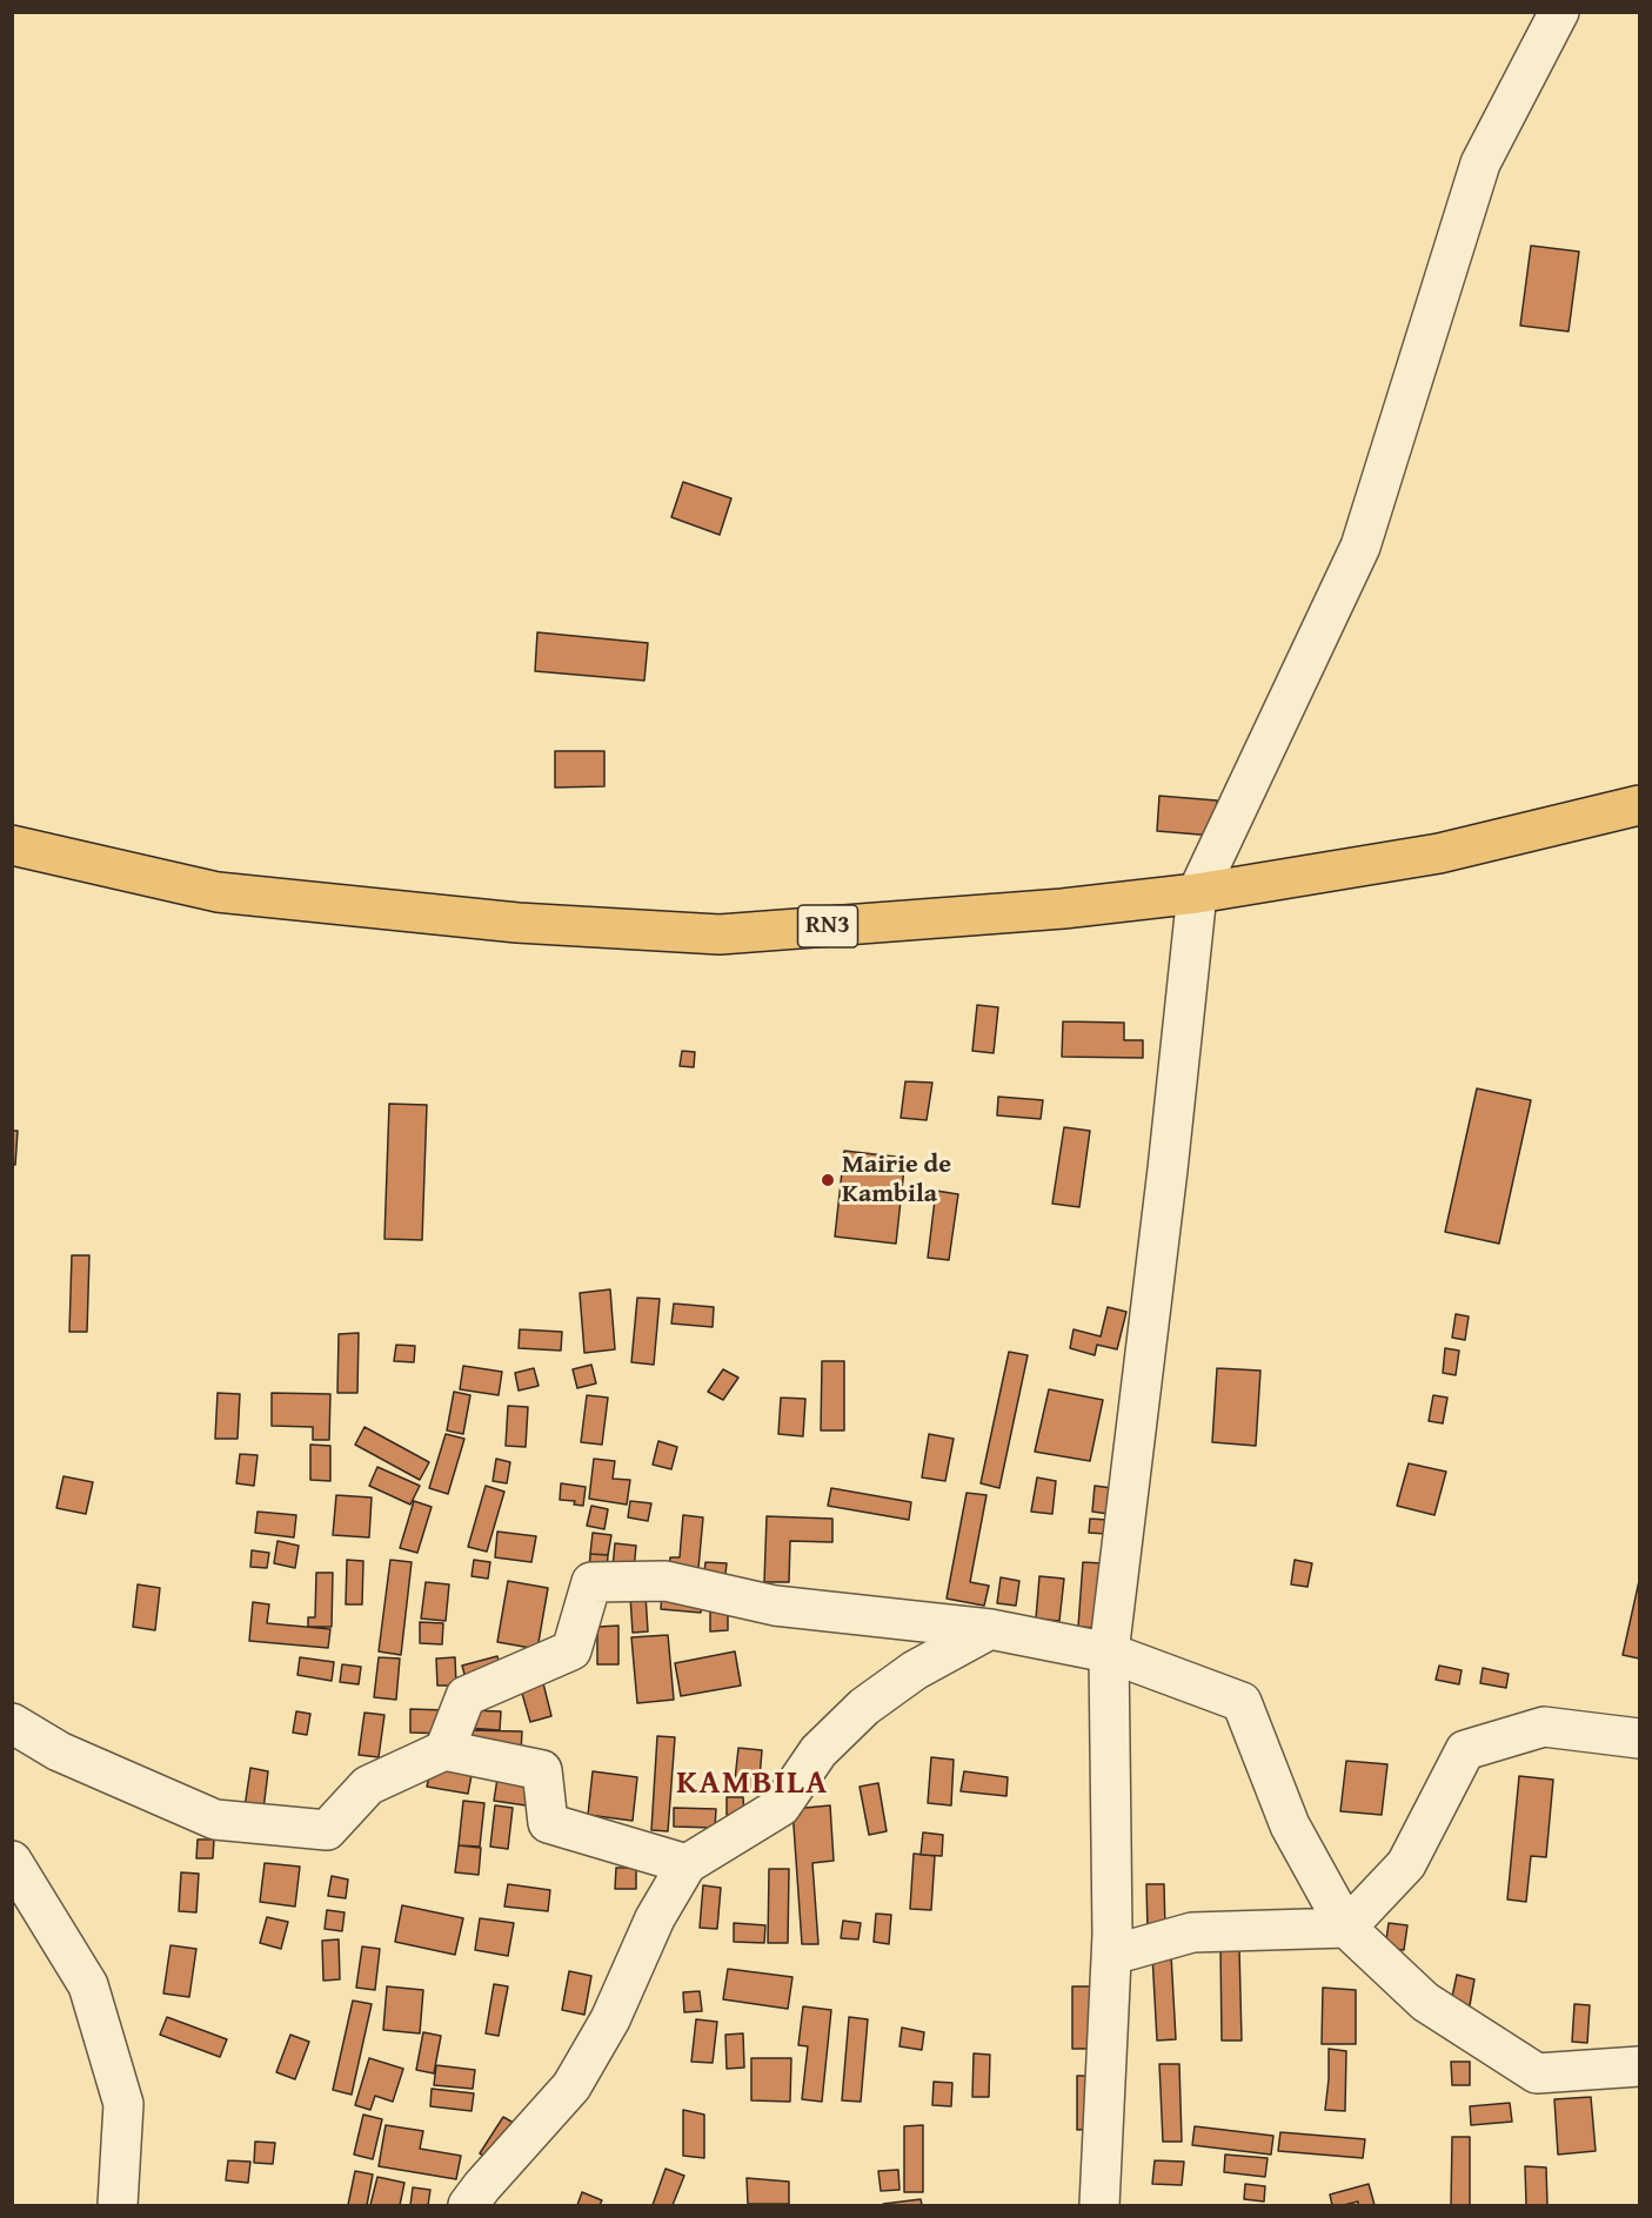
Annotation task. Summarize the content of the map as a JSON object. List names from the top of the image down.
{
  "streets": {
    "highway": ["RN3"]
  },
  "districts": ["KAMBILA"],
  "places": ["Mairie de Kambila"]
}
